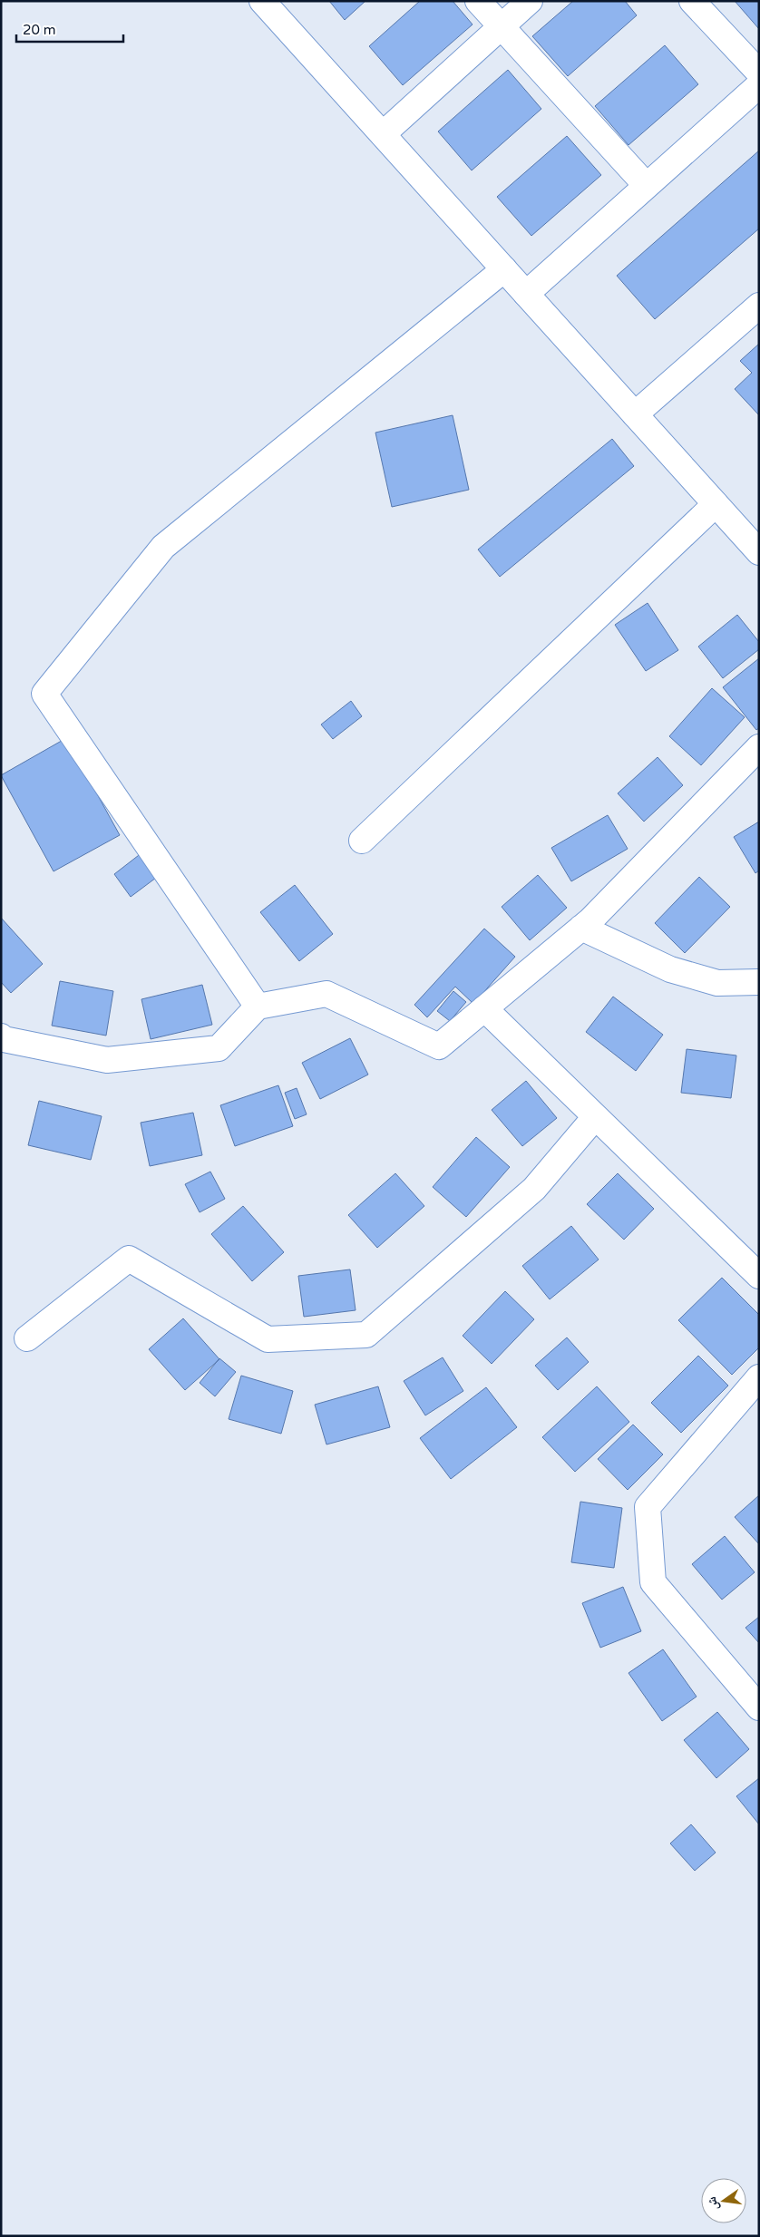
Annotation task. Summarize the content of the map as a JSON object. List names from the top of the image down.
{
  "scale_bar": "20 m",
  "north": "left"
}
